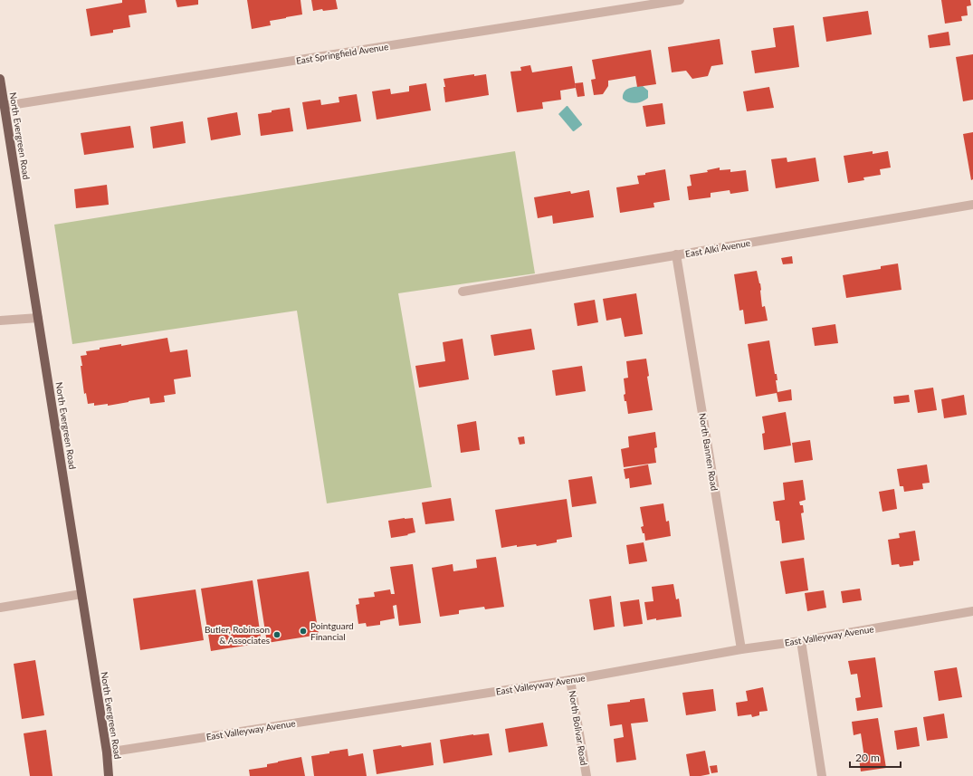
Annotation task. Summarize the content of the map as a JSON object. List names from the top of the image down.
{
  "streets": {
    "main road": ["North Evergreen Road"],
    "street": [
      "East Springfield Avenue",
      "East Alki Avenue",
      "North Bannen Road",
      "East Valleyway Avenue",
      "North Bolivar Road"
    ]
  },
  "crossings": [
    ["East Springfield Avenue", "North Evergreen Road"],
    ["North Evergreen Road", "East Valleyway Avenue"],
    ["East Alki Avenue", "North Bannen Road"],
    ["North Bannen Road", "East Valleyway Avenue"],
    ["East Valleyway Avenue", "North Bolivar Road"]
  ],
  "places": ["Pointguard Financial", "Butler, Robinson & Associates"],
  "scale_bar": "20 m"
}
